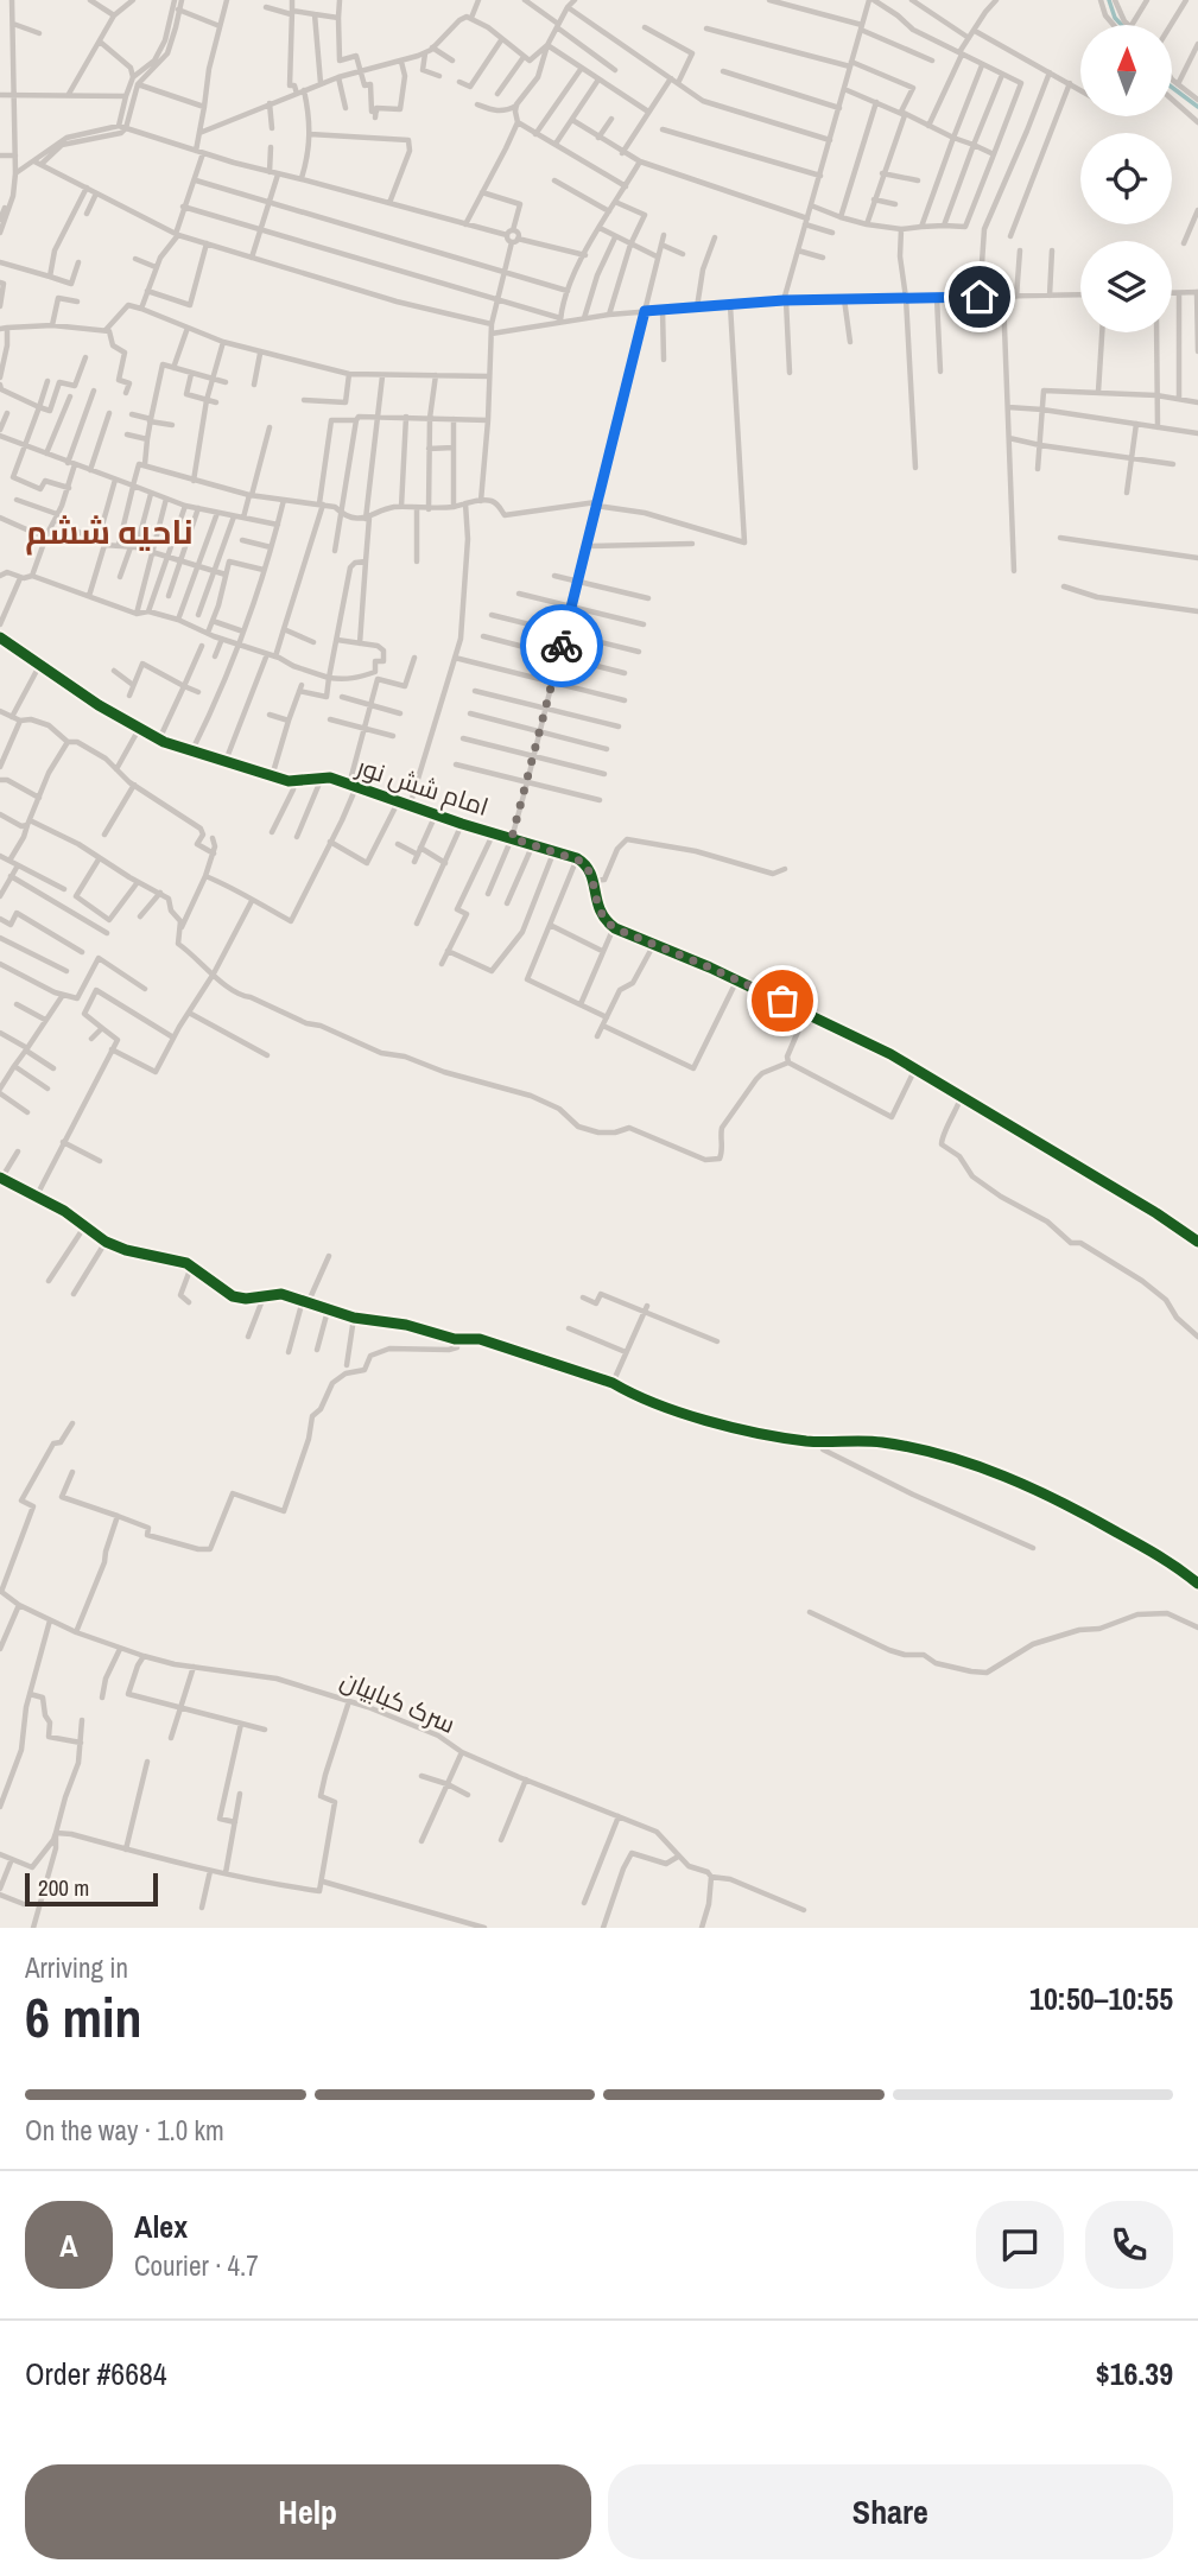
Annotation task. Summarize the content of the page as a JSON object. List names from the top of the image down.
{
  "streets": {
    "street": ["امام شش نور", "سرک کبابیان"]
  },
  "districts": ["ناحیه ششم"],
  "scale_bar": "200 m",
  "north": "top",
  "page": {
    "scale": "200 m",
    "heading": ["6 min", "Arriving in", "10:50–10:55"],
    "panel": [
      "Alex",
      "Courier · 4.7",
      "Order #6684",
      "$16.39"
    ],
    "bar": "On the way · 1.0 km",
    "round": "A",
    "buttons": ["Help", "Share"]
  }
}
